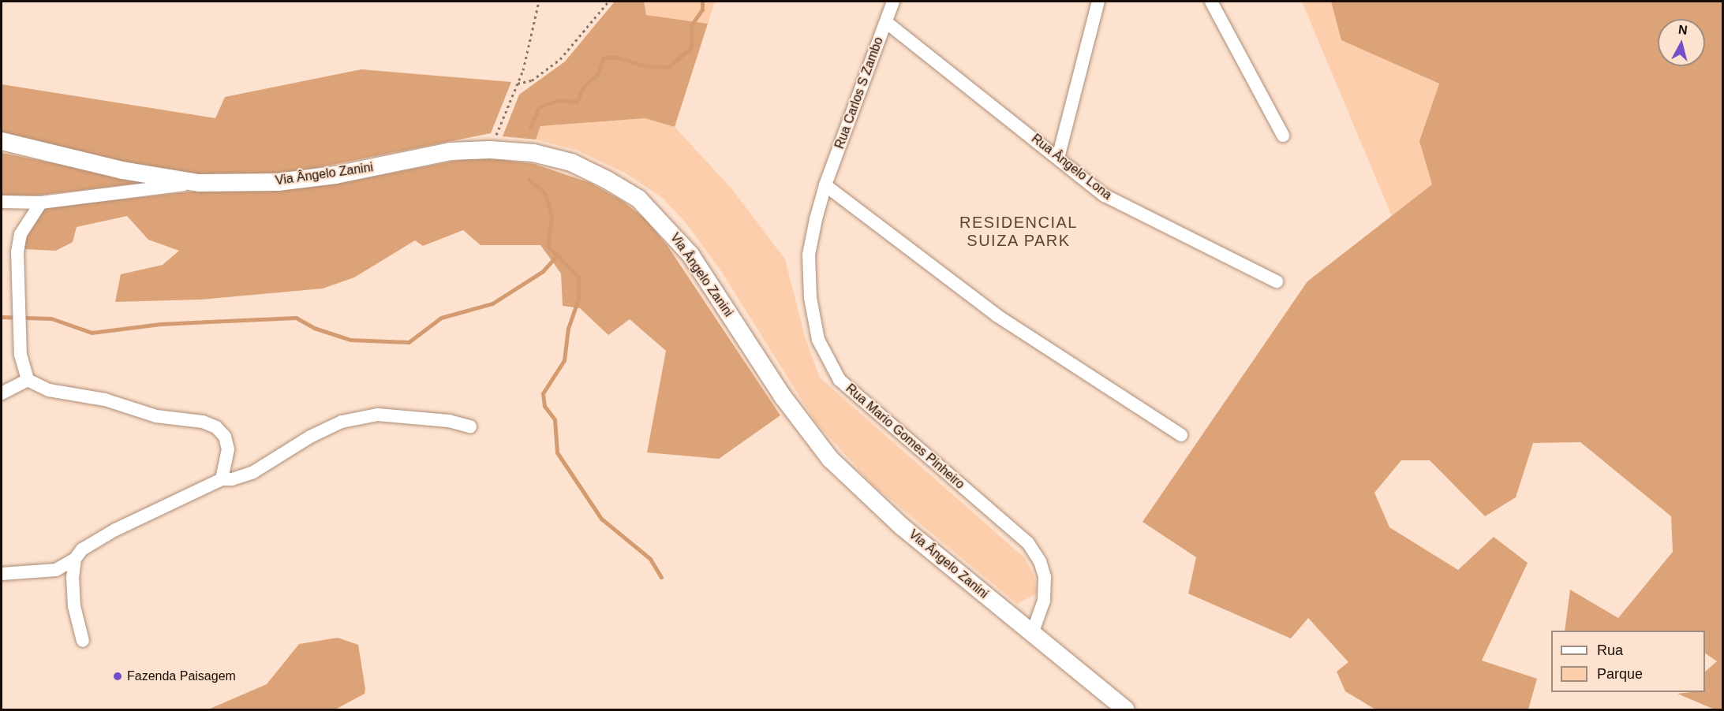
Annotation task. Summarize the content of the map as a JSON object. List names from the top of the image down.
{
  "streets": {
    "street": [
      "Rua Carlos S Zambo",
      "Rua Ângelo Lona",
      "Via Ângelo Zanini",
      "Rua Mario Gomes Pinheiro"
    ]
  },
  "crossings": [
    ["Rua Carlos S Zambo", "Rua Ângelo Lona"],
    ["Rua Carlos S Zambo", "Rua Mario Gomes Pinheiro"],
    ["Via Ângelo Zanini", "Rua Mario Gomes Pinheiro"]
  ],
  "districts": ["RESIDENCIAL SUIZA PARK"],
  "places": ["Fazenda Paisagem"],
  "legend": ["Rua", "Parque"],
  "north": "top"
}
